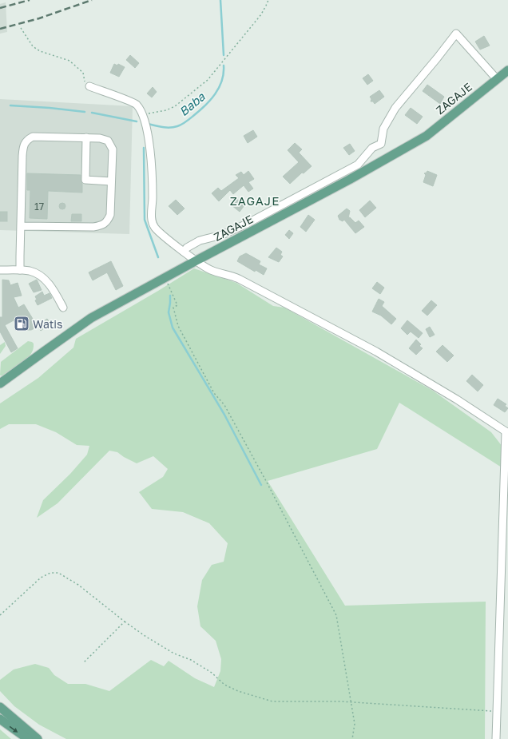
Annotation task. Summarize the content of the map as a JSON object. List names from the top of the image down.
{
  "streets": {
    "main road": ["ZAGAJE"]
  },
  "districts": ["ZAGAJE"],
  "water": ["Baba"],
  "places": {
    "fuel station": ["Watis"]
  },
  "house_numbers": ["17"]
}
